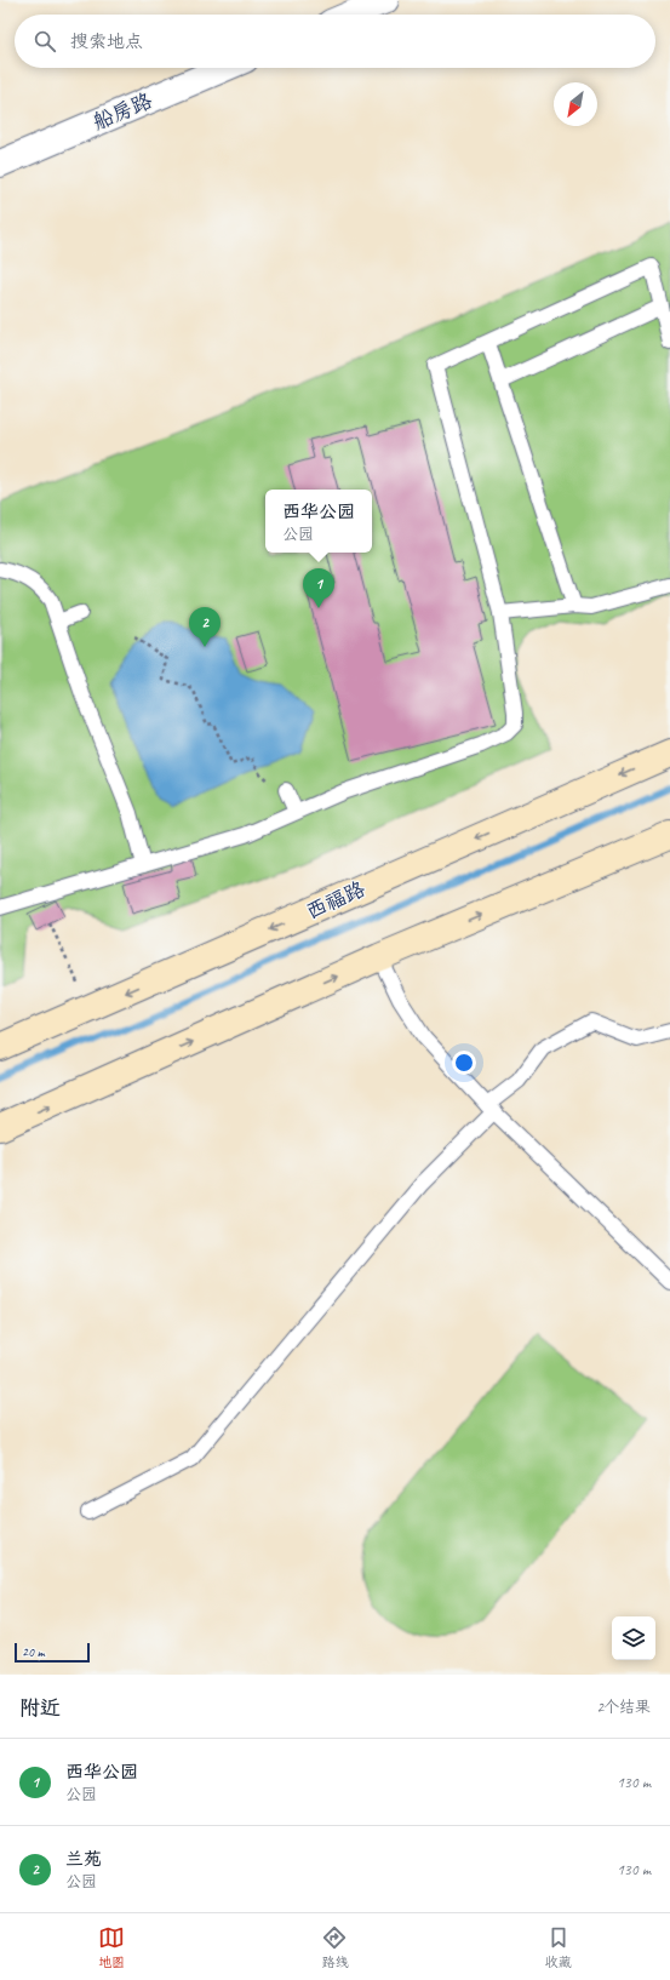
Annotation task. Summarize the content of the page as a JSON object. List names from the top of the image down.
{
  "streets": {
    "main road": ["西福路"],
    "street": ["船房路"]
  },
  "scale_bar": "20 m",
  "north": "bottom left",
  "page": {
    "search": "搜索地点",
    "popup": ["西华公园", "公园"],
    "pins": ["1", "2"],
    "scale": "20 m",
    "heading": ["附近", "2个结果"],
    "list": [
      {
        "mark": "1",
        "name": "西华公园",
        "note": "公园",
        "value": "130 m"
      },
      {
        "mark": "2",
        "name": "兰苑",
        "note": "公园",
        "value": "130 m"
      }
    ],
    "nav": ["地图", "路线", "收藏"]
  }
}
